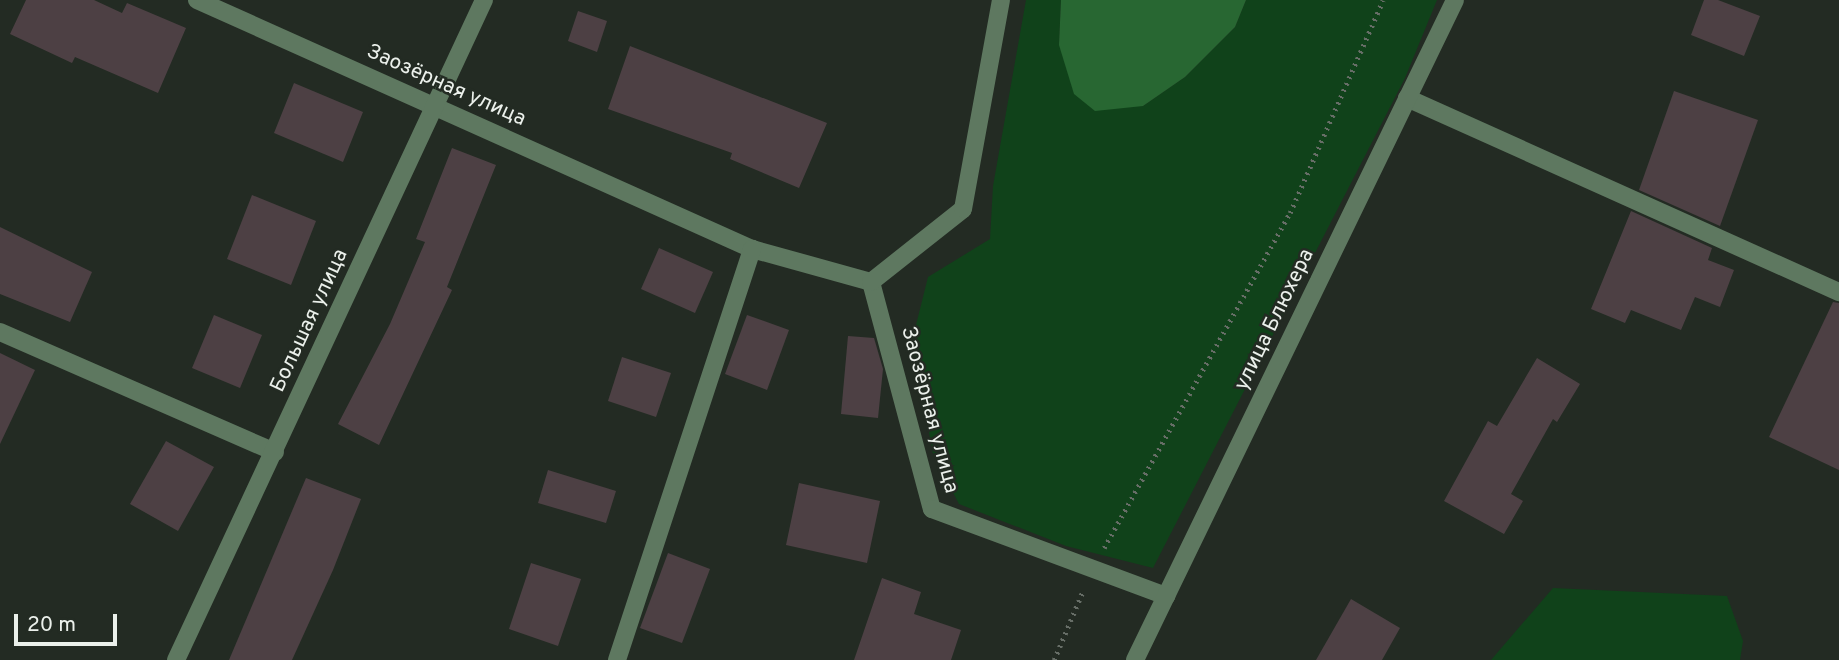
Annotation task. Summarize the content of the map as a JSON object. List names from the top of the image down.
{
  "streets": {
    "street": ["Заозёрная улица", "улица Блюхера", "Большая улица"]
  },
  "crossings": [
    ["Заозёрная улица", "улица Блюхера"],
    ["Заозёрная улица", "Большая улица"]
  ],
  "scale_bar": "20 m"
}
